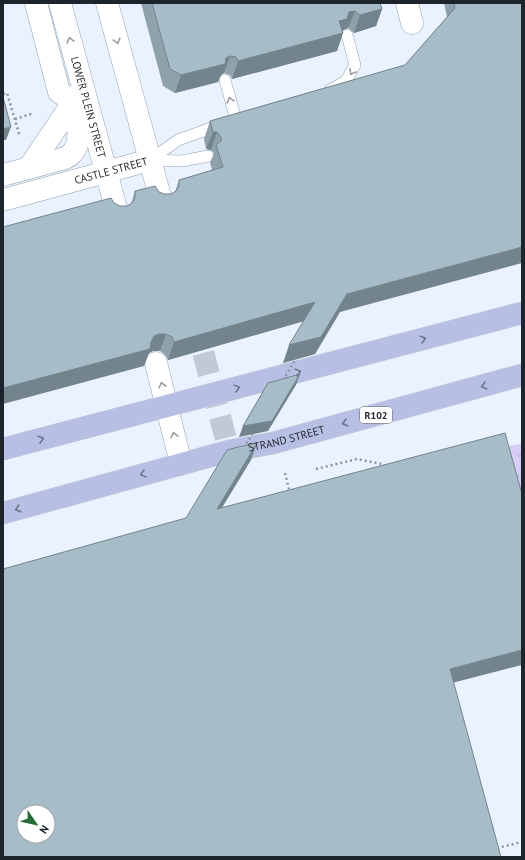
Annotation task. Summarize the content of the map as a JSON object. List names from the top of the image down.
{
  "streets": {
    "main road": ["R102", "STRAND STREET"],
    "street": ["LOWER PLEIN STREET", "CASTLE STREET"]
  },
  "crossings": [
    ["LOWER PLEIN STREET", "CASTLE STREET"]
  ],
  "north": "bottom right"
}
